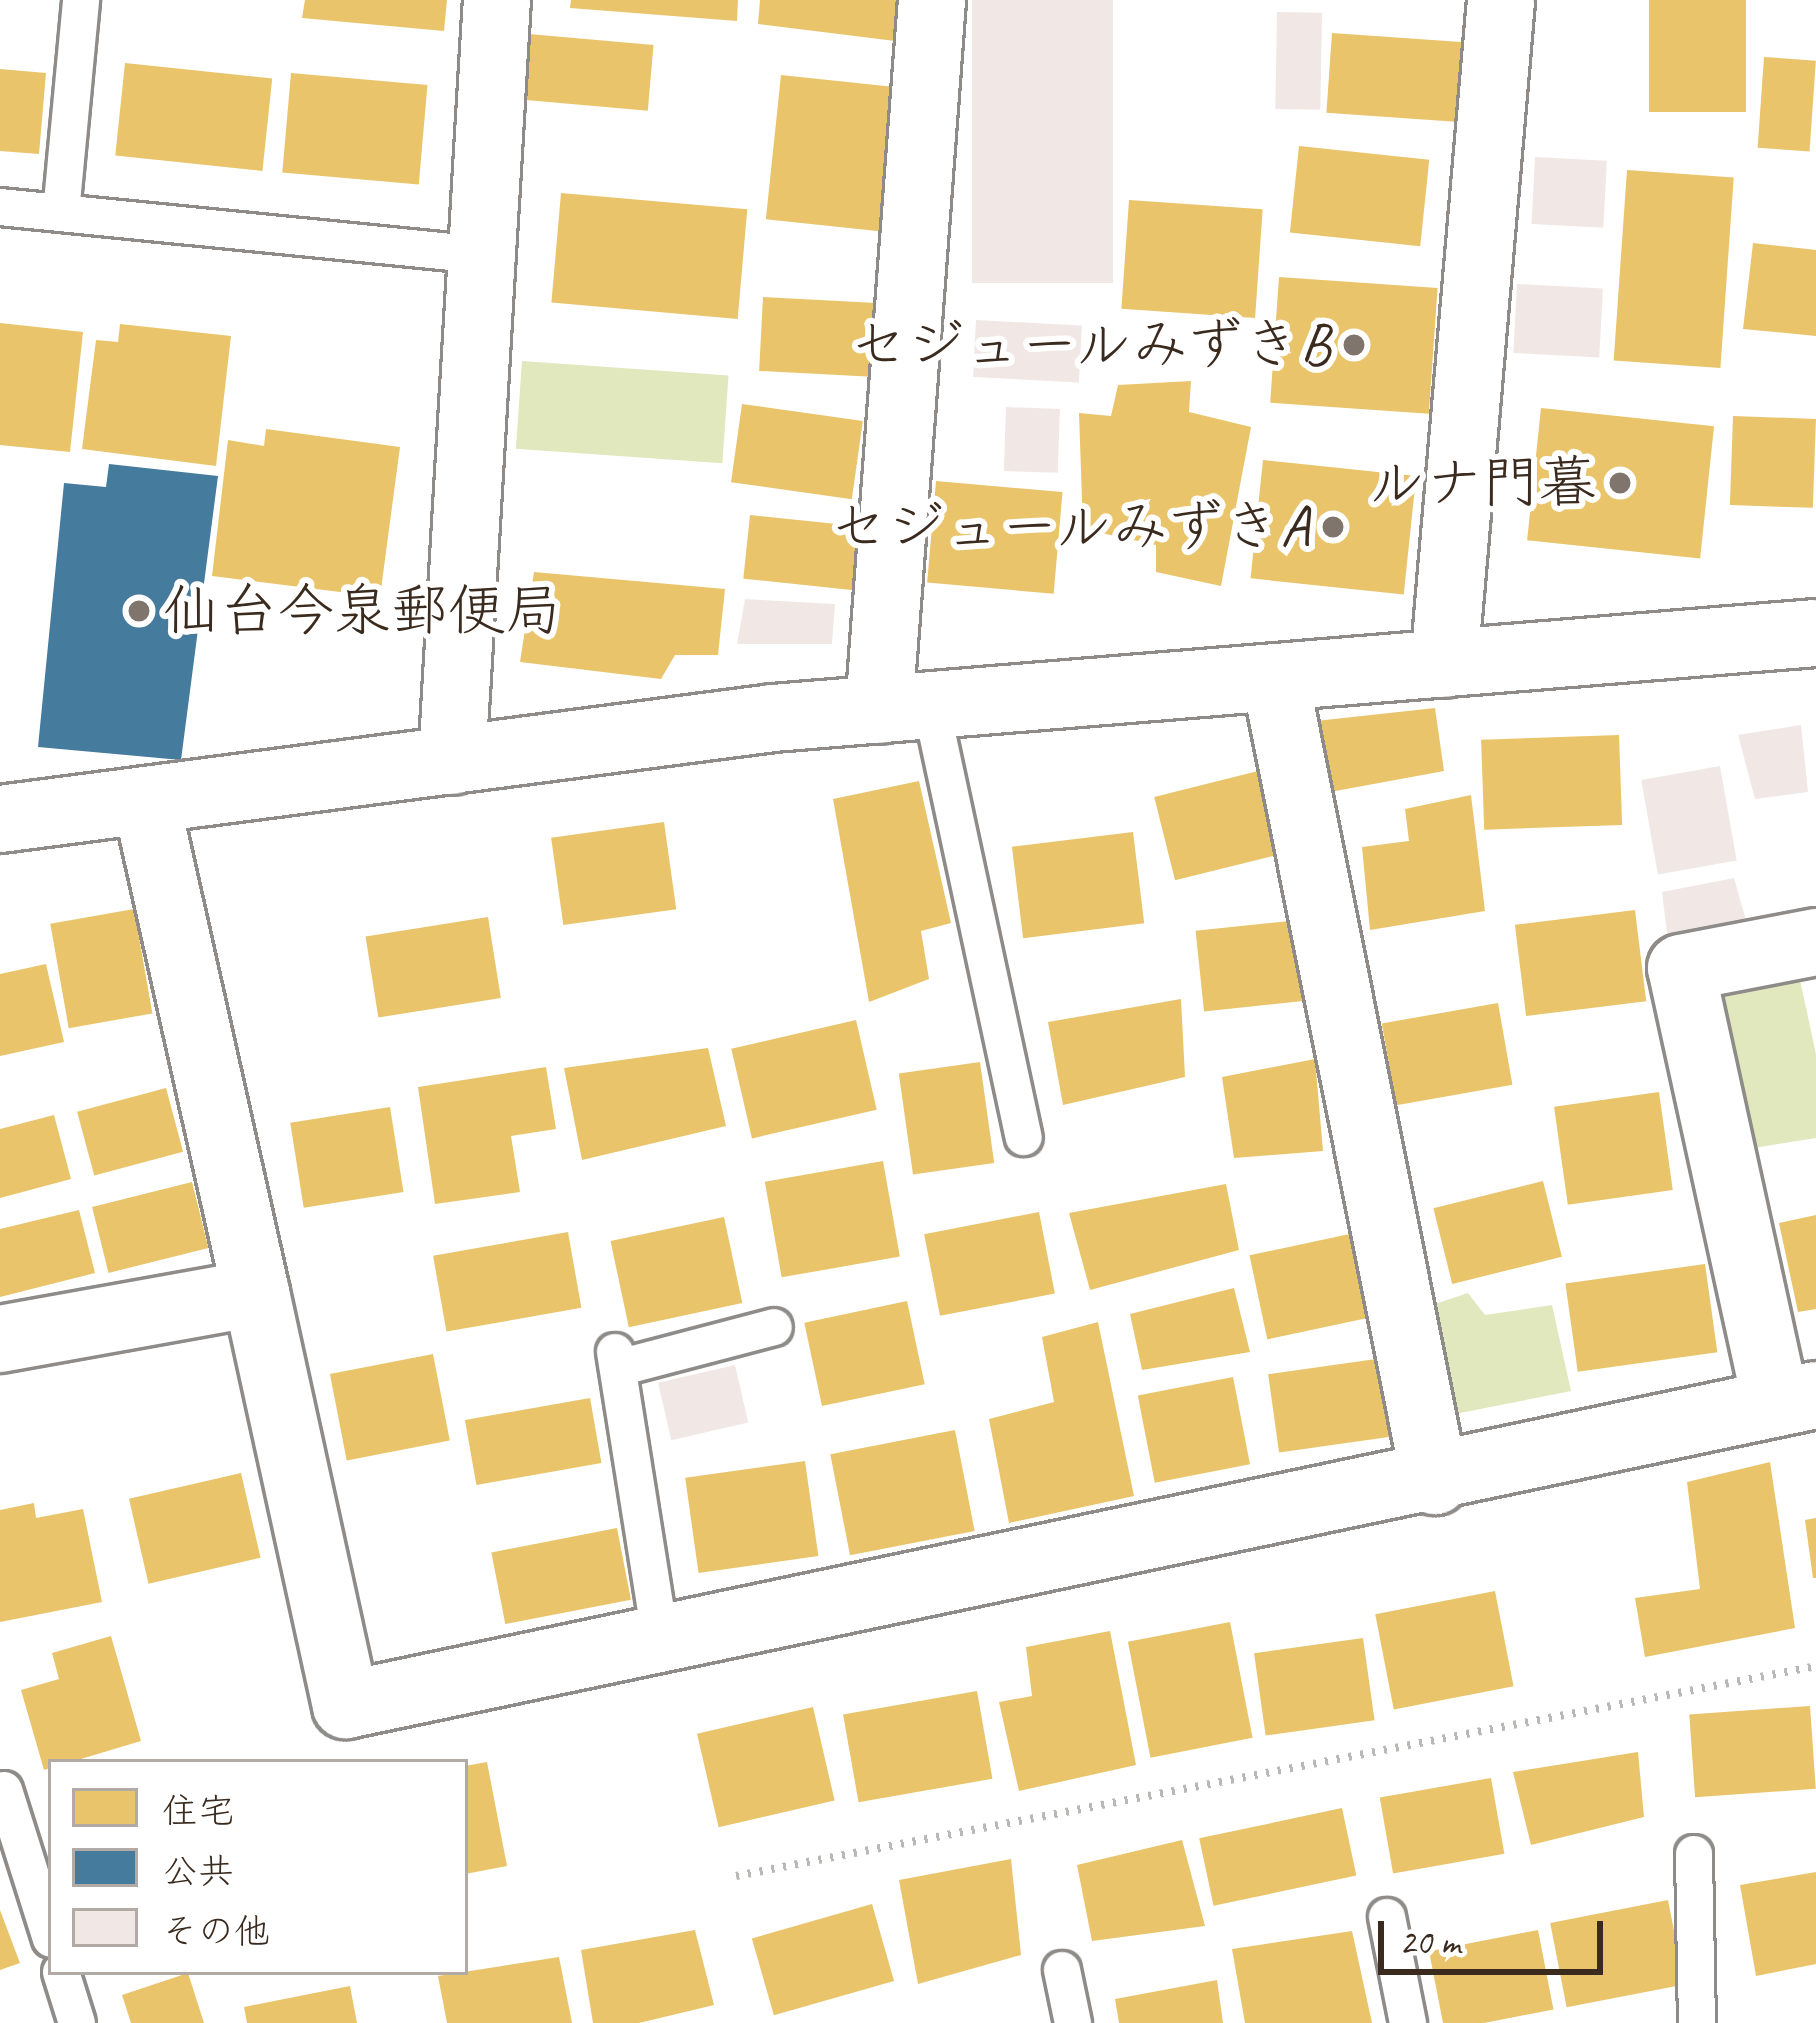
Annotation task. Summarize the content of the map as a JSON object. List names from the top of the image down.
{
  "places": [
    "セジュールみずきB",
    "ルナ門暮",
    "セジュールみずきA",
    "仙台今泉郵便局"
  ],
  "legend": ["住宅", "公共", "その他"],
  "scale_bar": "20 m"
}
